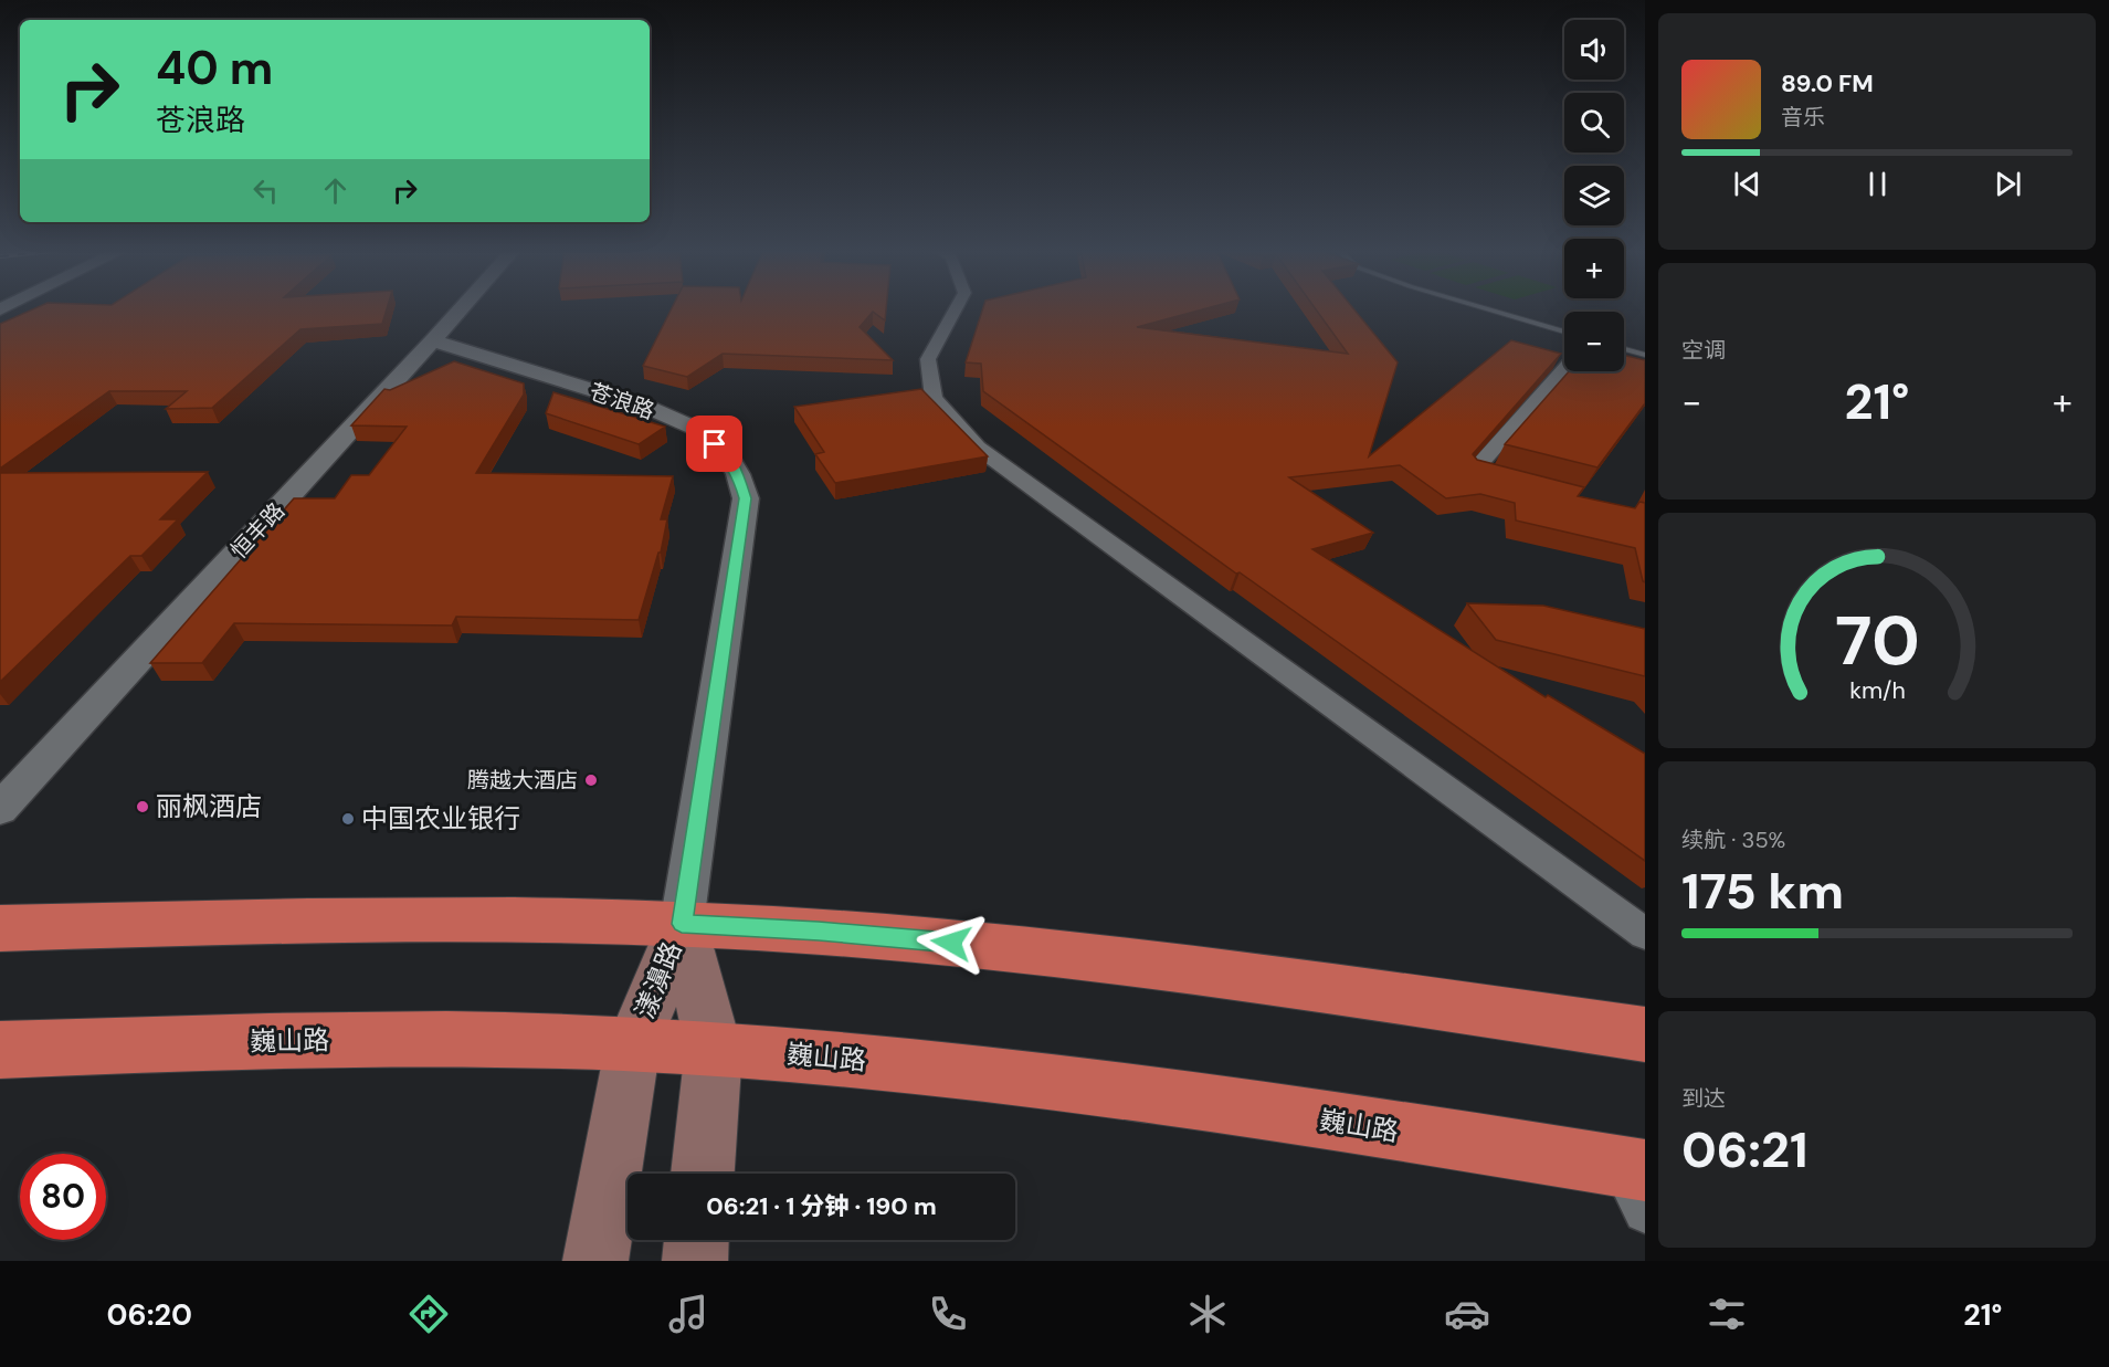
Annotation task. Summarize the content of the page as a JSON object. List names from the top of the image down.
{
  "streets": {
    "highway": ["巍山路"],
    "main road": ["漾濞路"],
    "street": ["苍浪路", "恒丰路"]
  },
  "crossings": [
    ["苍浪路", "恒丰路"],
    ["苍浪路", "漾濞路"],
    ["漾濞路", "巍山路"]
  ],
  "places": ["腾越大酒店", "丽枫酒店", "中国农业银行"],
  "page": {
    "map_buttons": ["+", "−"],
    "turn": ["40 m", "苍浪路"],
    "song": ["89.0 FM", "音乐"],
    "tile": [
      "空调",
      ["续航 · 35%", "175 km"],
      ["到达", "06:21"]
    ],
    "heat": ["−", "21°", "+"],
    "limit": "80",
    "trip": "06:21 · 1 分钟 · 190 m",
    "tabs": ["06:20", "21°"],
    "gauge": ["70", "km/h"]
  }
}
